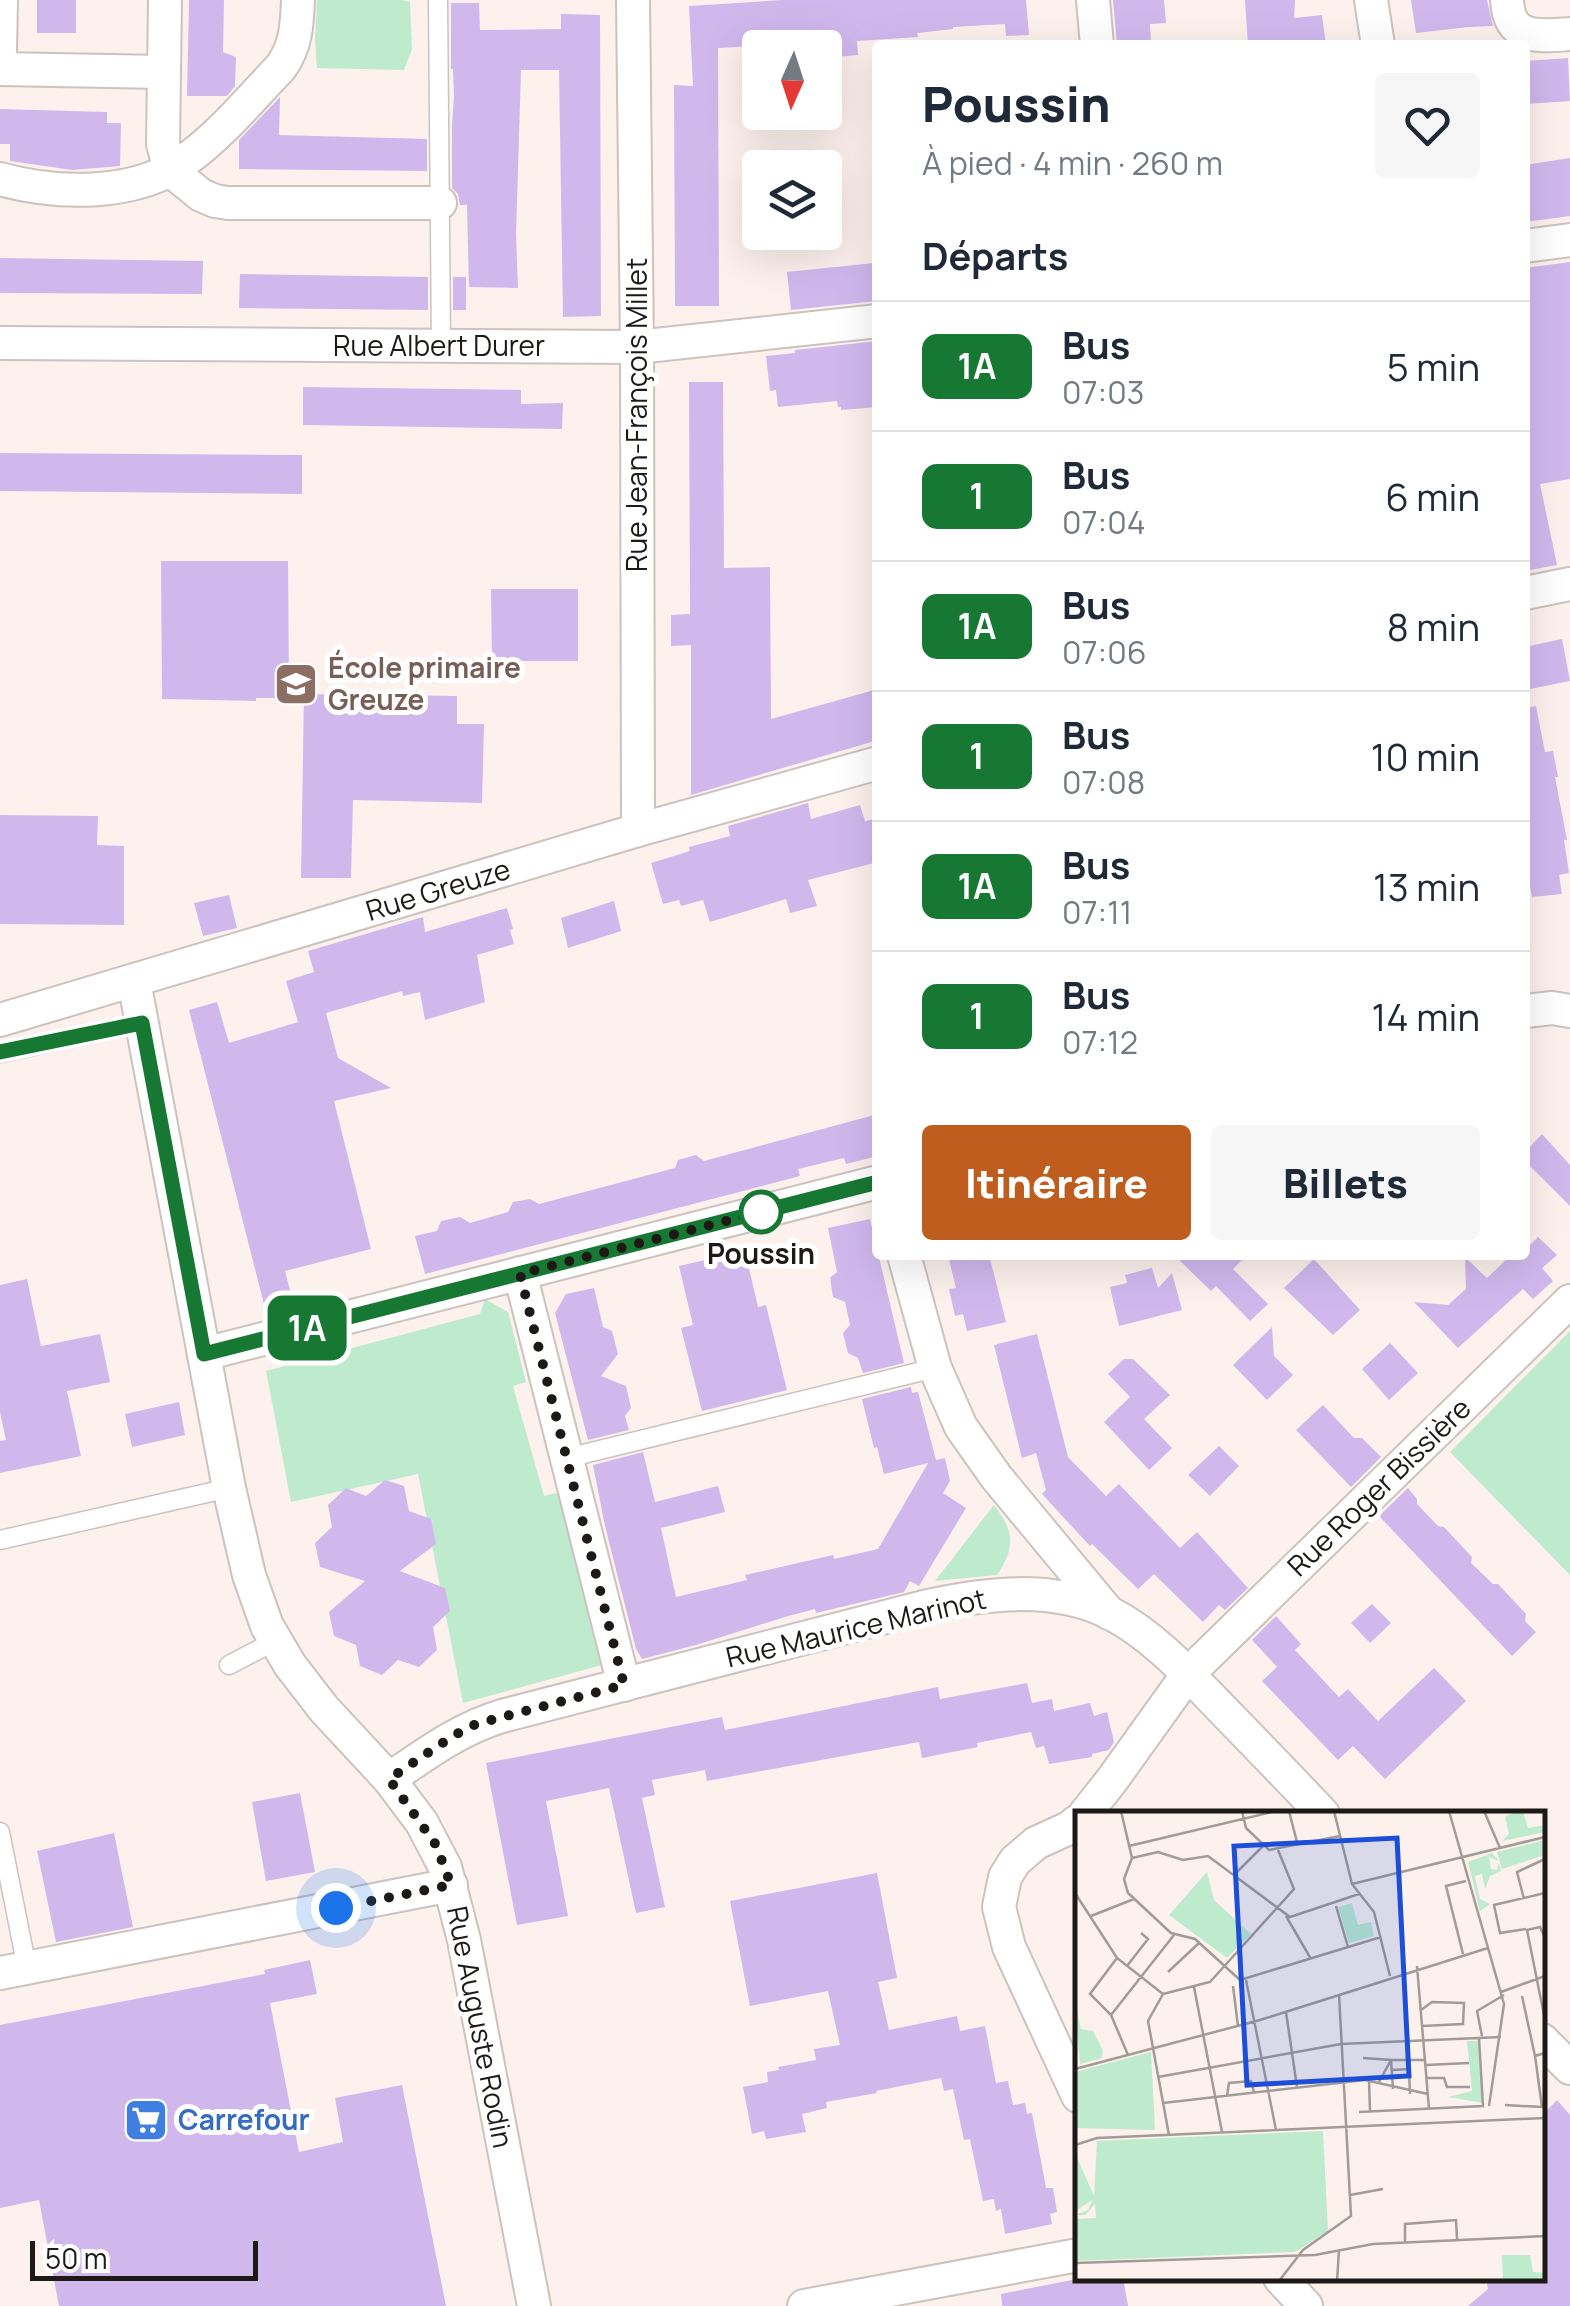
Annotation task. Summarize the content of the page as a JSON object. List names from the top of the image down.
{
  "streets": {
    "street": [
      "Rue Albert Durer",
      "Rue Jean-François Millet",
      "Rue Greuze",
      "Rue Roger Bissière",
      "Rue Maurice Marinot",
      "Rue Auguste Rodin"
    ]
  },
  "crossings": [
    ["Rue Albert Durer", "Rue Jean-François Millet"],
    ["Rue Jean-François Millet", "Rue Greuze"],
    ["Rue Greuze", "Rue Auguste Rodin"],
    ["Rue Roger Bissière", "Rue Maurice Marinot"],
    ["Rue Maurice Marinot", "Rue Auguste Rodin"]
  ],
  "places": {
    "school or university": ["École primaire Greuze"],
    "other": ["Poussin"],
    "supermarket": ["Carrefour"]
  },
  "lines": ["bus line 1A"],
  "scale_bar": "50 m",
  "north": "bottom",
  "page": {
    "on_map": "1A",
    "heading": [
      ["Poussin", "À pied · 4 min · 260 m"],
      "Départs"
    ],
    "list": [
      {
        "mark": "1A",
        "name": "Bus",
        "note": "07:03",
        "value": "5 min"
      },
      {
        "mark": "1",
        "name": "Bus",
        "note": "07:04",
        "value": "6 min"
      },
      {
        "mark": "1A",
        "name": "Bus",
        "note": "07:06",
        "value": "8 min"
      },
      {
        "mark": "1",
        "name": "Bus",
        "note": "07:08",
        "value": "10 min"
      },
      {
        "mark": "1A",
        "name": "Bus",
        "note": "07:11",
        "value": "13 min"
      },
      {
        "mark": "1",
        "name": "Bus",
        "note": "07:12",
        "value": "14 min"
      }
    ],
    "buttons": ["Itinéraire", "Billets"],
    "scale": "50 m"
  }
}
